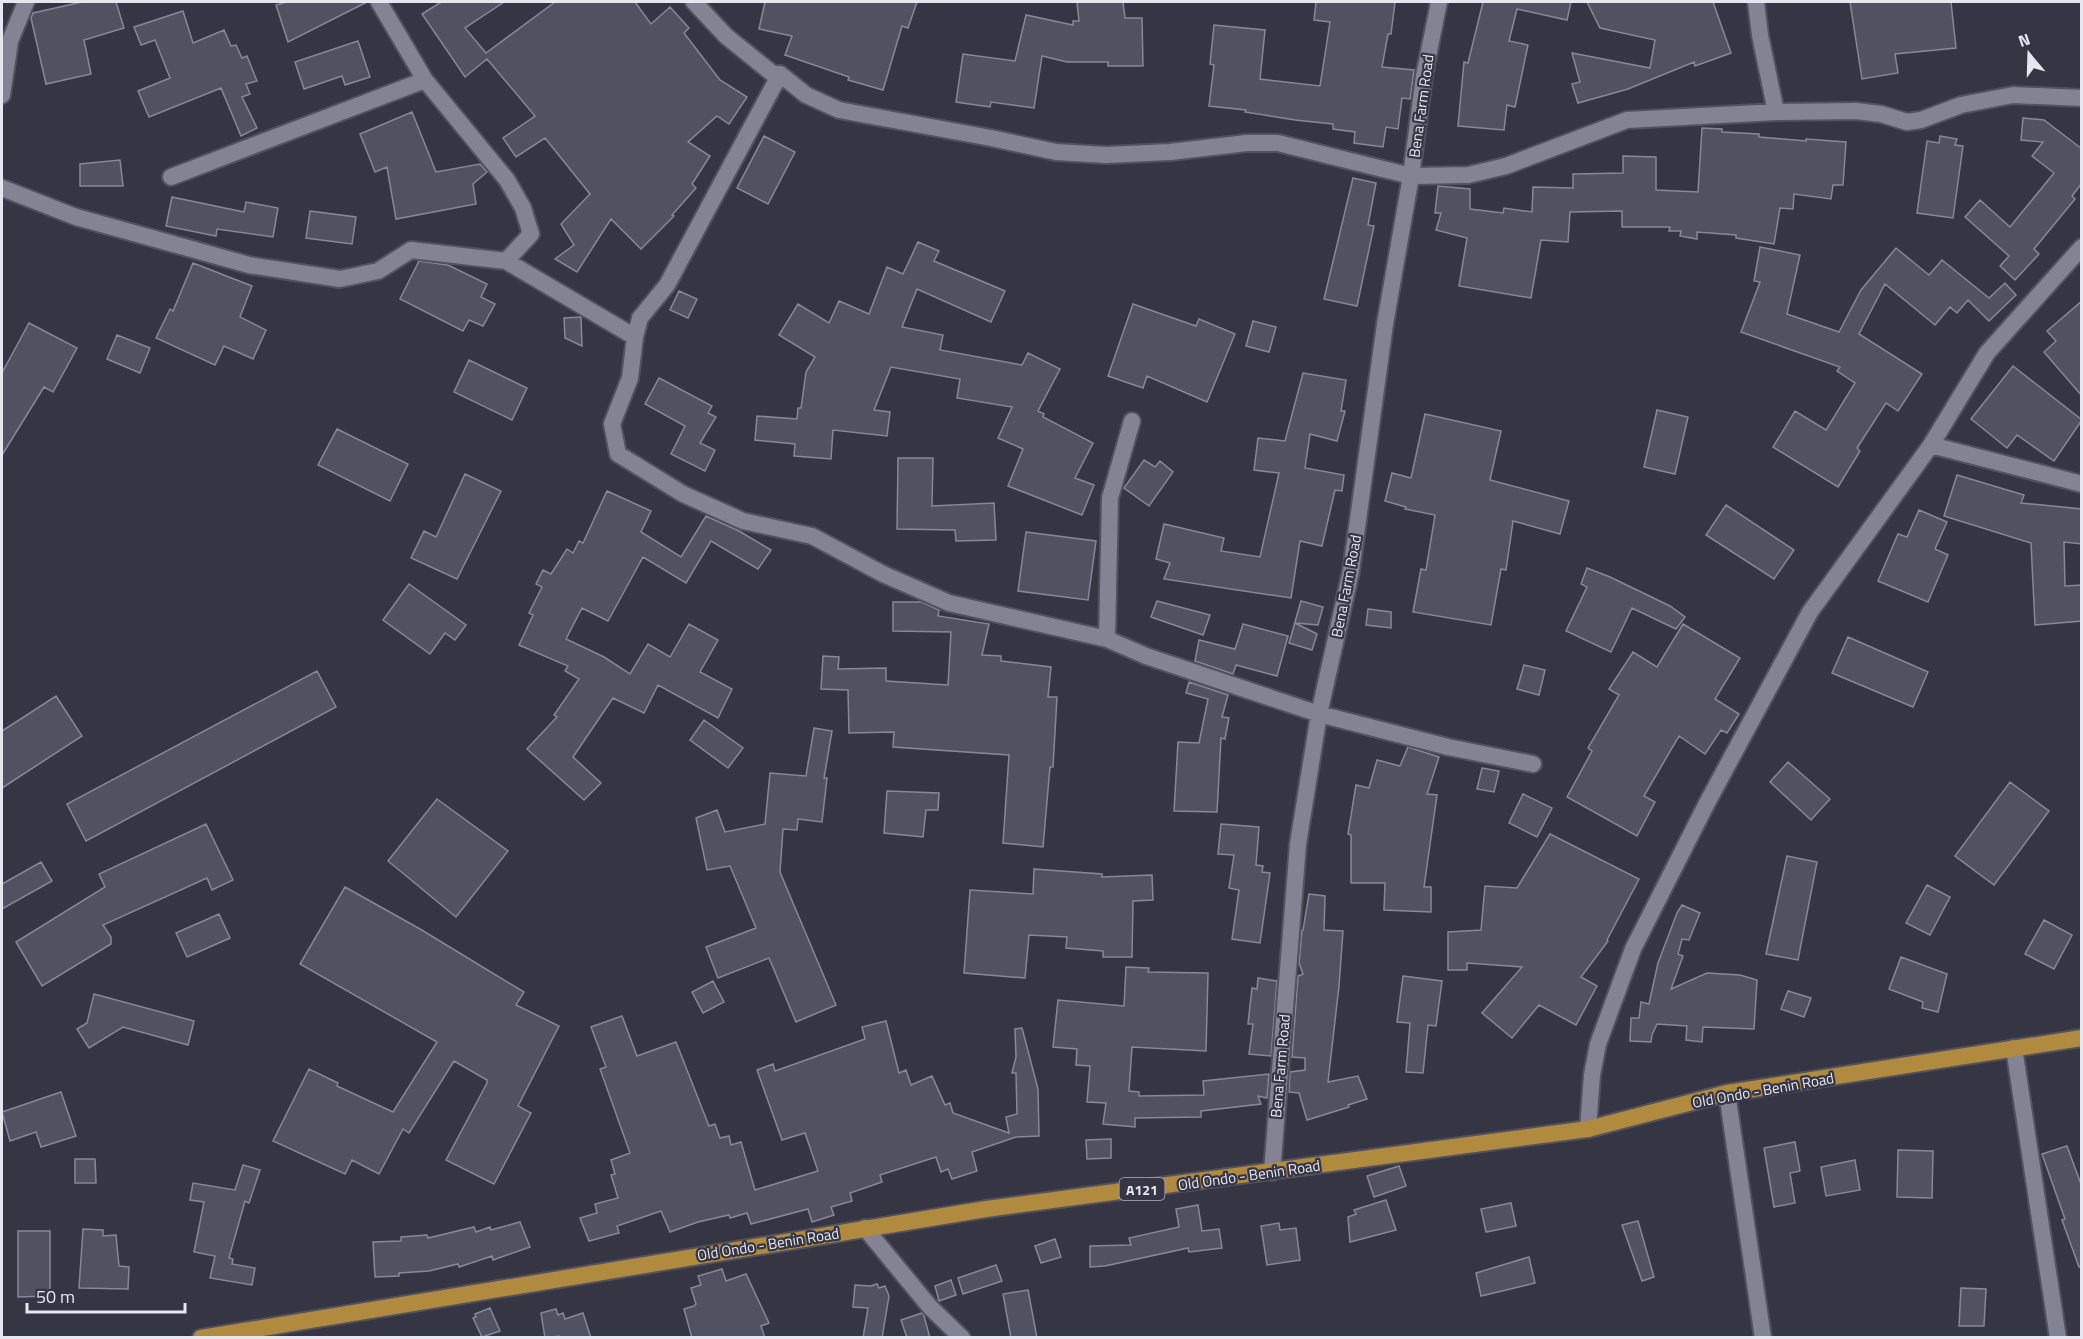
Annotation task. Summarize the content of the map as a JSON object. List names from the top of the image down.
{
  "streets": {
    "main road": ["Old Ondo - Benin Road", "A121"],
    "street": ["Bena Farm Road"]
  },
  "crossings": [
    ["Bena Farm Road", "Old Ondo - Benin Road"]
  ],
  "scale_bar": "50 m",
  "north": "top"
}
